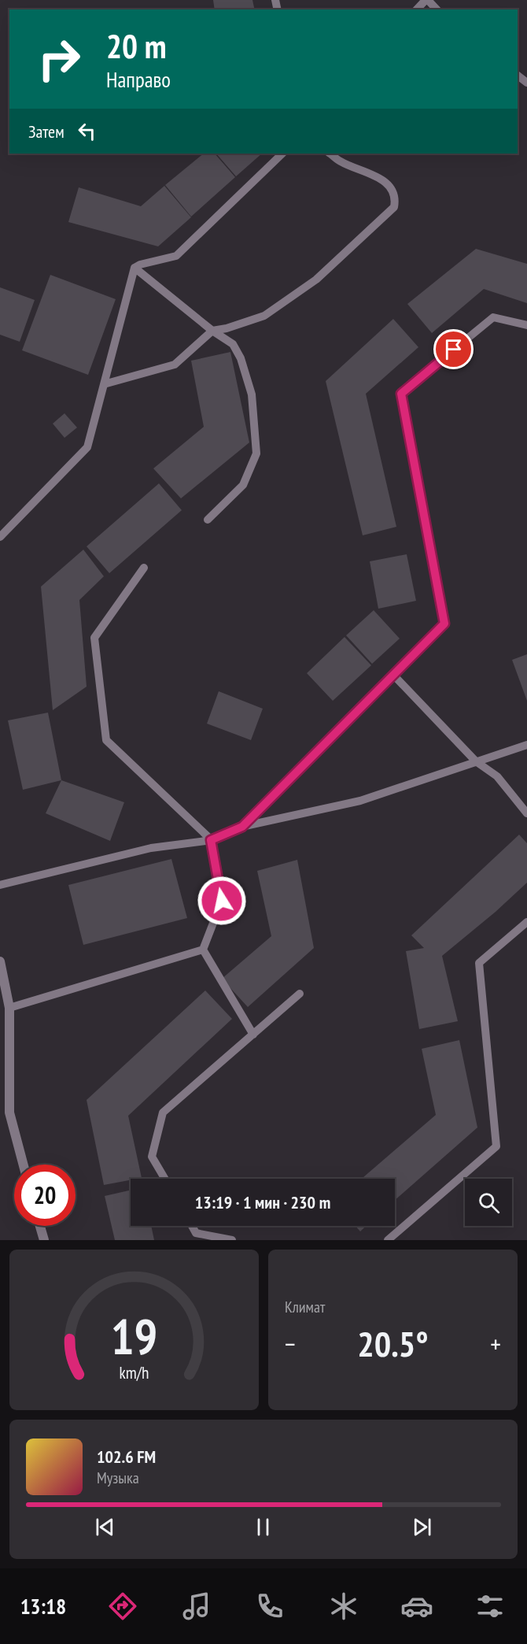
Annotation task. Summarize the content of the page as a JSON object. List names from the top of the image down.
{
  "page": {
    "turn": ["20 m", "Направо"],
    "then": "Затем",
    "limit": "20",
    "trip": "13:19 · 1 мин · 230 m",
    "tile": "Климат",
    "heat": ["−", "20.5°", "+"],
    "song": ["102.6 FM", "Музыка"],
    "tabs": "13:18",
    "gauge": ["19", "km/h"]
  }
}
